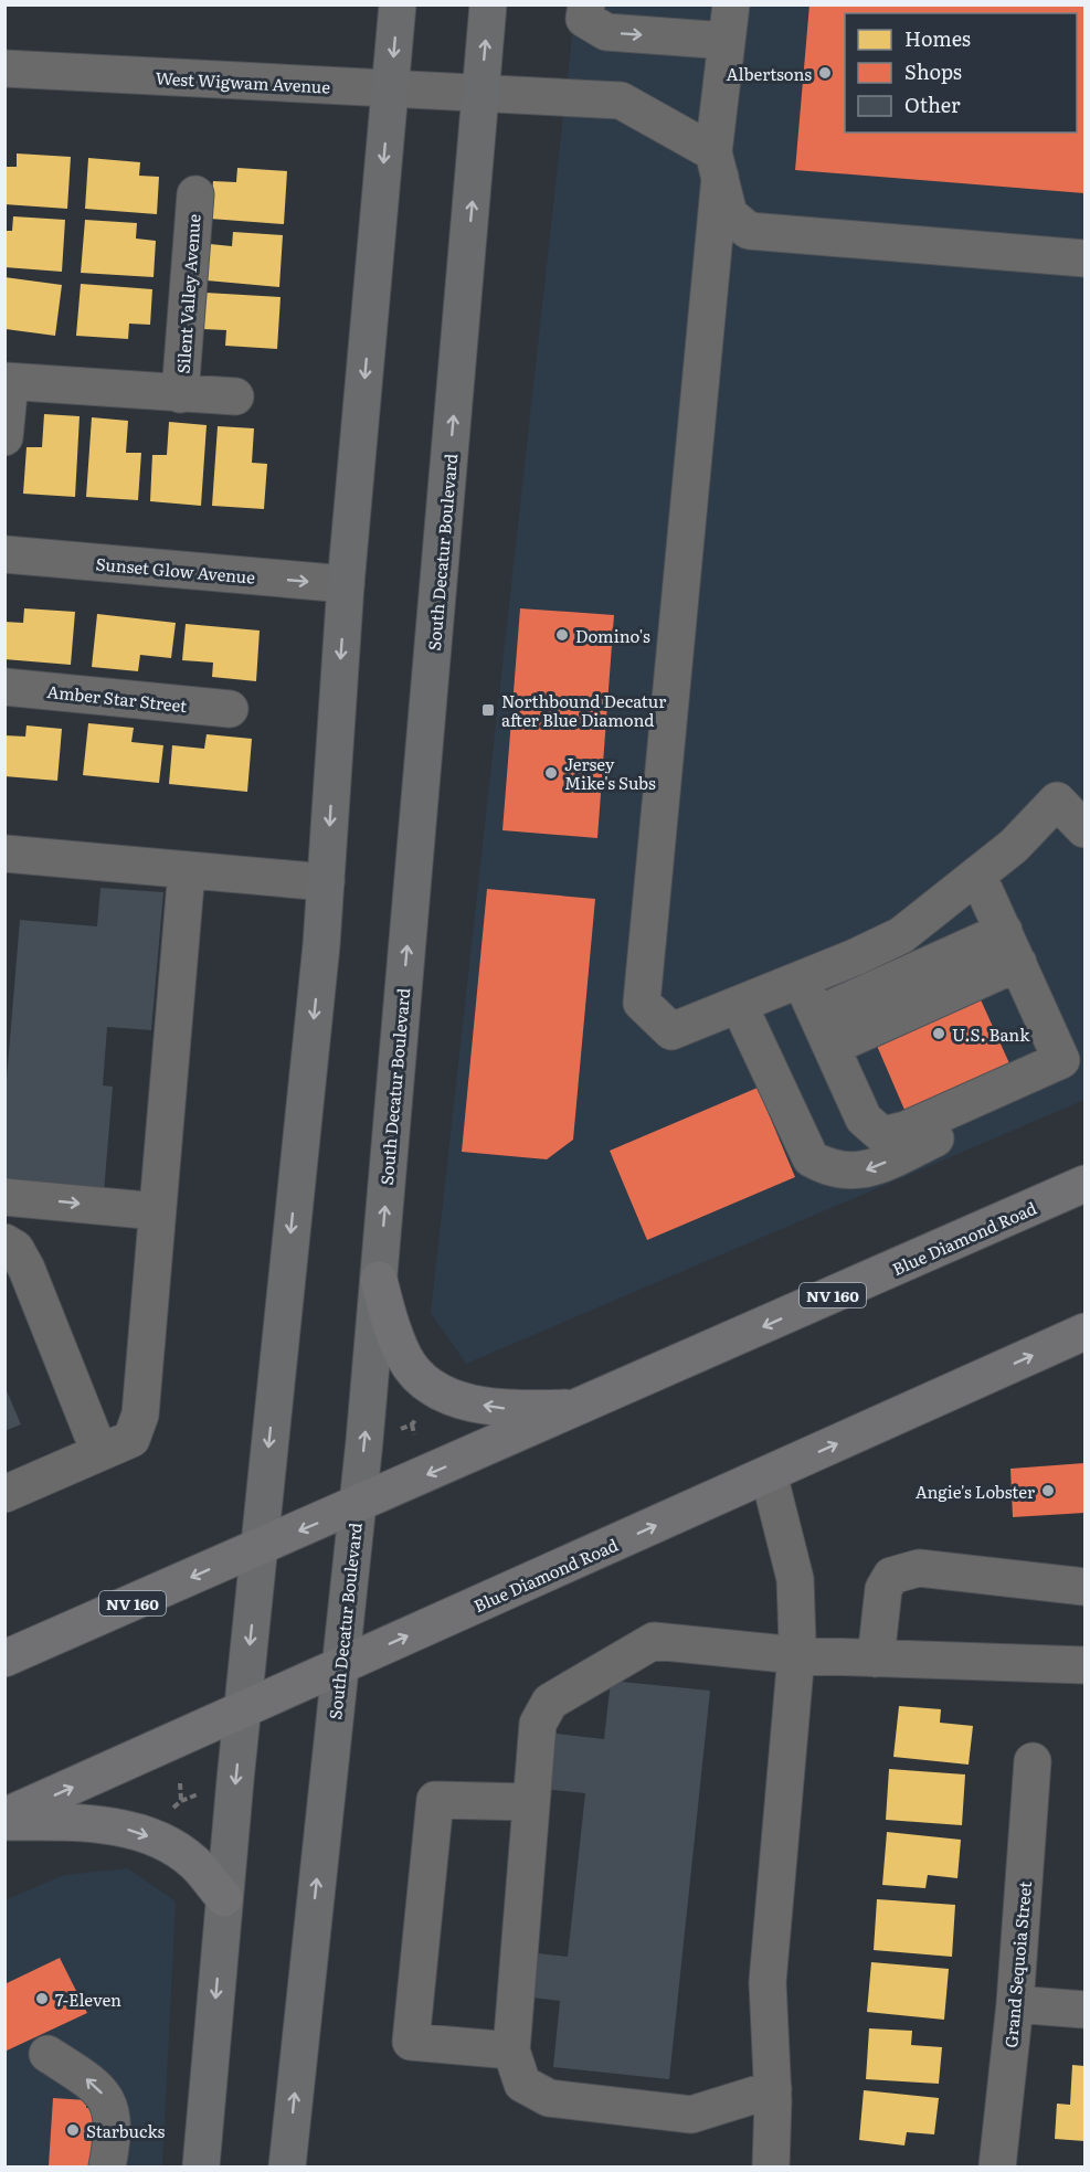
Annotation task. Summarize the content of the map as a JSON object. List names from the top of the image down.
{
  "streets": {
    "highway": ["Blue Diamond Road", "NV 160"],
    "main road": ["South Decatur Boulevard"],
    "street": [
      "West Wigwam Avenue",
      "Silent Valley Avenue",
      "Sunset Glow Avenue",
      "Amber Star Street",
      "Grand Sequoia Street"
    ]
  },
  "crossings": [
    ["West Wigwam Avenue", "South Decatur Boulevard"],
    ["South Decatur Boulevard", "Blue Diamond Road"]
  ],
  "places": {
    "other": [
      "Albertsons",
      "Domino's",
      "Jersey Mike's Subs",
      "U.S. Bank",
      "Angie's Lobster",
      "7-Eleven",
      "Starbucks"
    ],
    "transit": ["Northbound Decatur after Blue Diamond"]
  },
  "legend": ["Homes", "Shops", "Other"]
}
